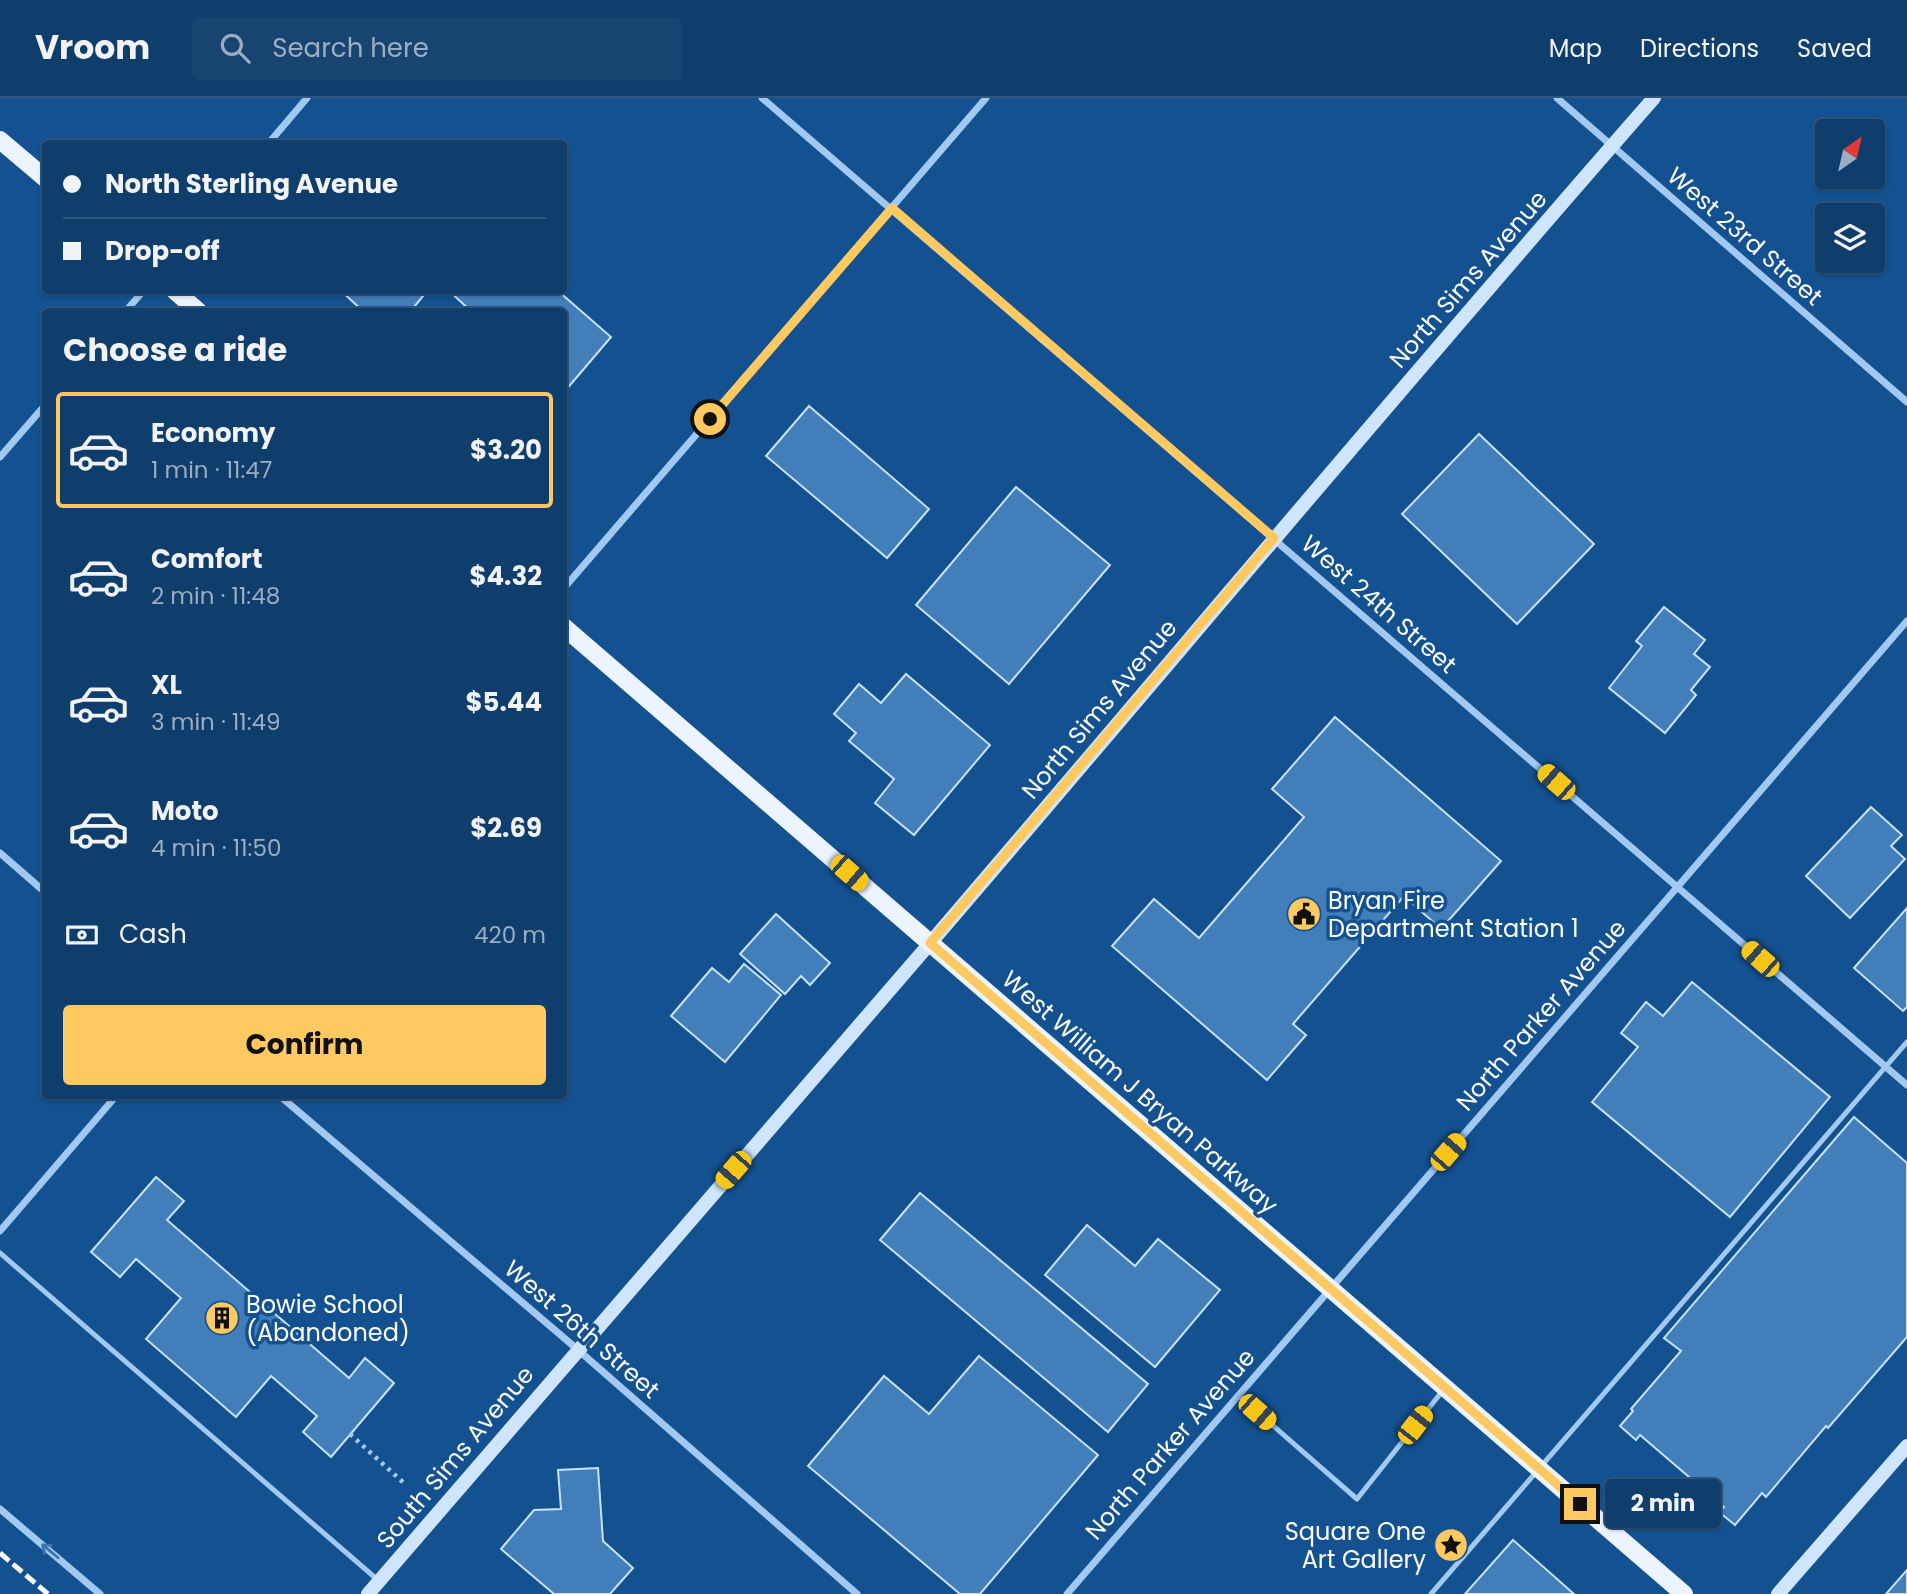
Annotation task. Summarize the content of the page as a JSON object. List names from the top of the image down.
{
  "streets": {
    "main road": ["West William J Bryan Parkway"],
    "street": [
      "West 23rd Street",
      "North Sims Avenue",
      "West 24th Street",
      "North Parker Avenue",
      "West 26th Street",
      "South Sims Avenue"
    ]
  },
  "crossings": [
    ["West 23rd Street", "North Sims Avenue"],
    ["North Sims Avenue", "West 24th Street"],
    ["North Sims Avenue", "West William J Bryan Parkway"],
    ["North Sims Avenue", "West 26th Street"],
    ["North Sims Avenue", "South Sims Avenue"],
    ["West 24th Street", "North Parker Avenue"],
    ["North Parker Avenue", "West William J Bryan Parkway"],
    ["West 26th Street", "South Sims Avenue"]
  ],
  "places": {
    "public building": ["Bryan Fire Department Station 1"],
    "building": ["Bowie School (Abandoned)"],
    "place": ["Square One Art Gallery"]
  },
  "north": "top right",
  "page": {
    "header": "Vroom",
    "search": "Search here",
    "nav": ["Map", "Directions", "Saved"],
    "banner": ["North Sterling Avenue", "Drop-off"],
    "heading": "Choose a ride",
    "list": [
      {
        "name": "Economy",
        "note": "1 min · 11:47",
        "value": "$3.20"
      },
      {
        "name": "Comfort",
        "note": "2 min · 11:48",
        "value": "$4.32"
      },
      {
        "name": "XL",
        "note": "3 min · 11:49",
        "value": "$5.44"
      },
      {
        "name": "Moto",
        "note": "4 min · 11:50",
        "value": "$2.69"
      }
    ],
    "pay": ["Cash", "420 m"],
    "buttons": "Confirm",
    "bubble": "2 min"
  }
}
